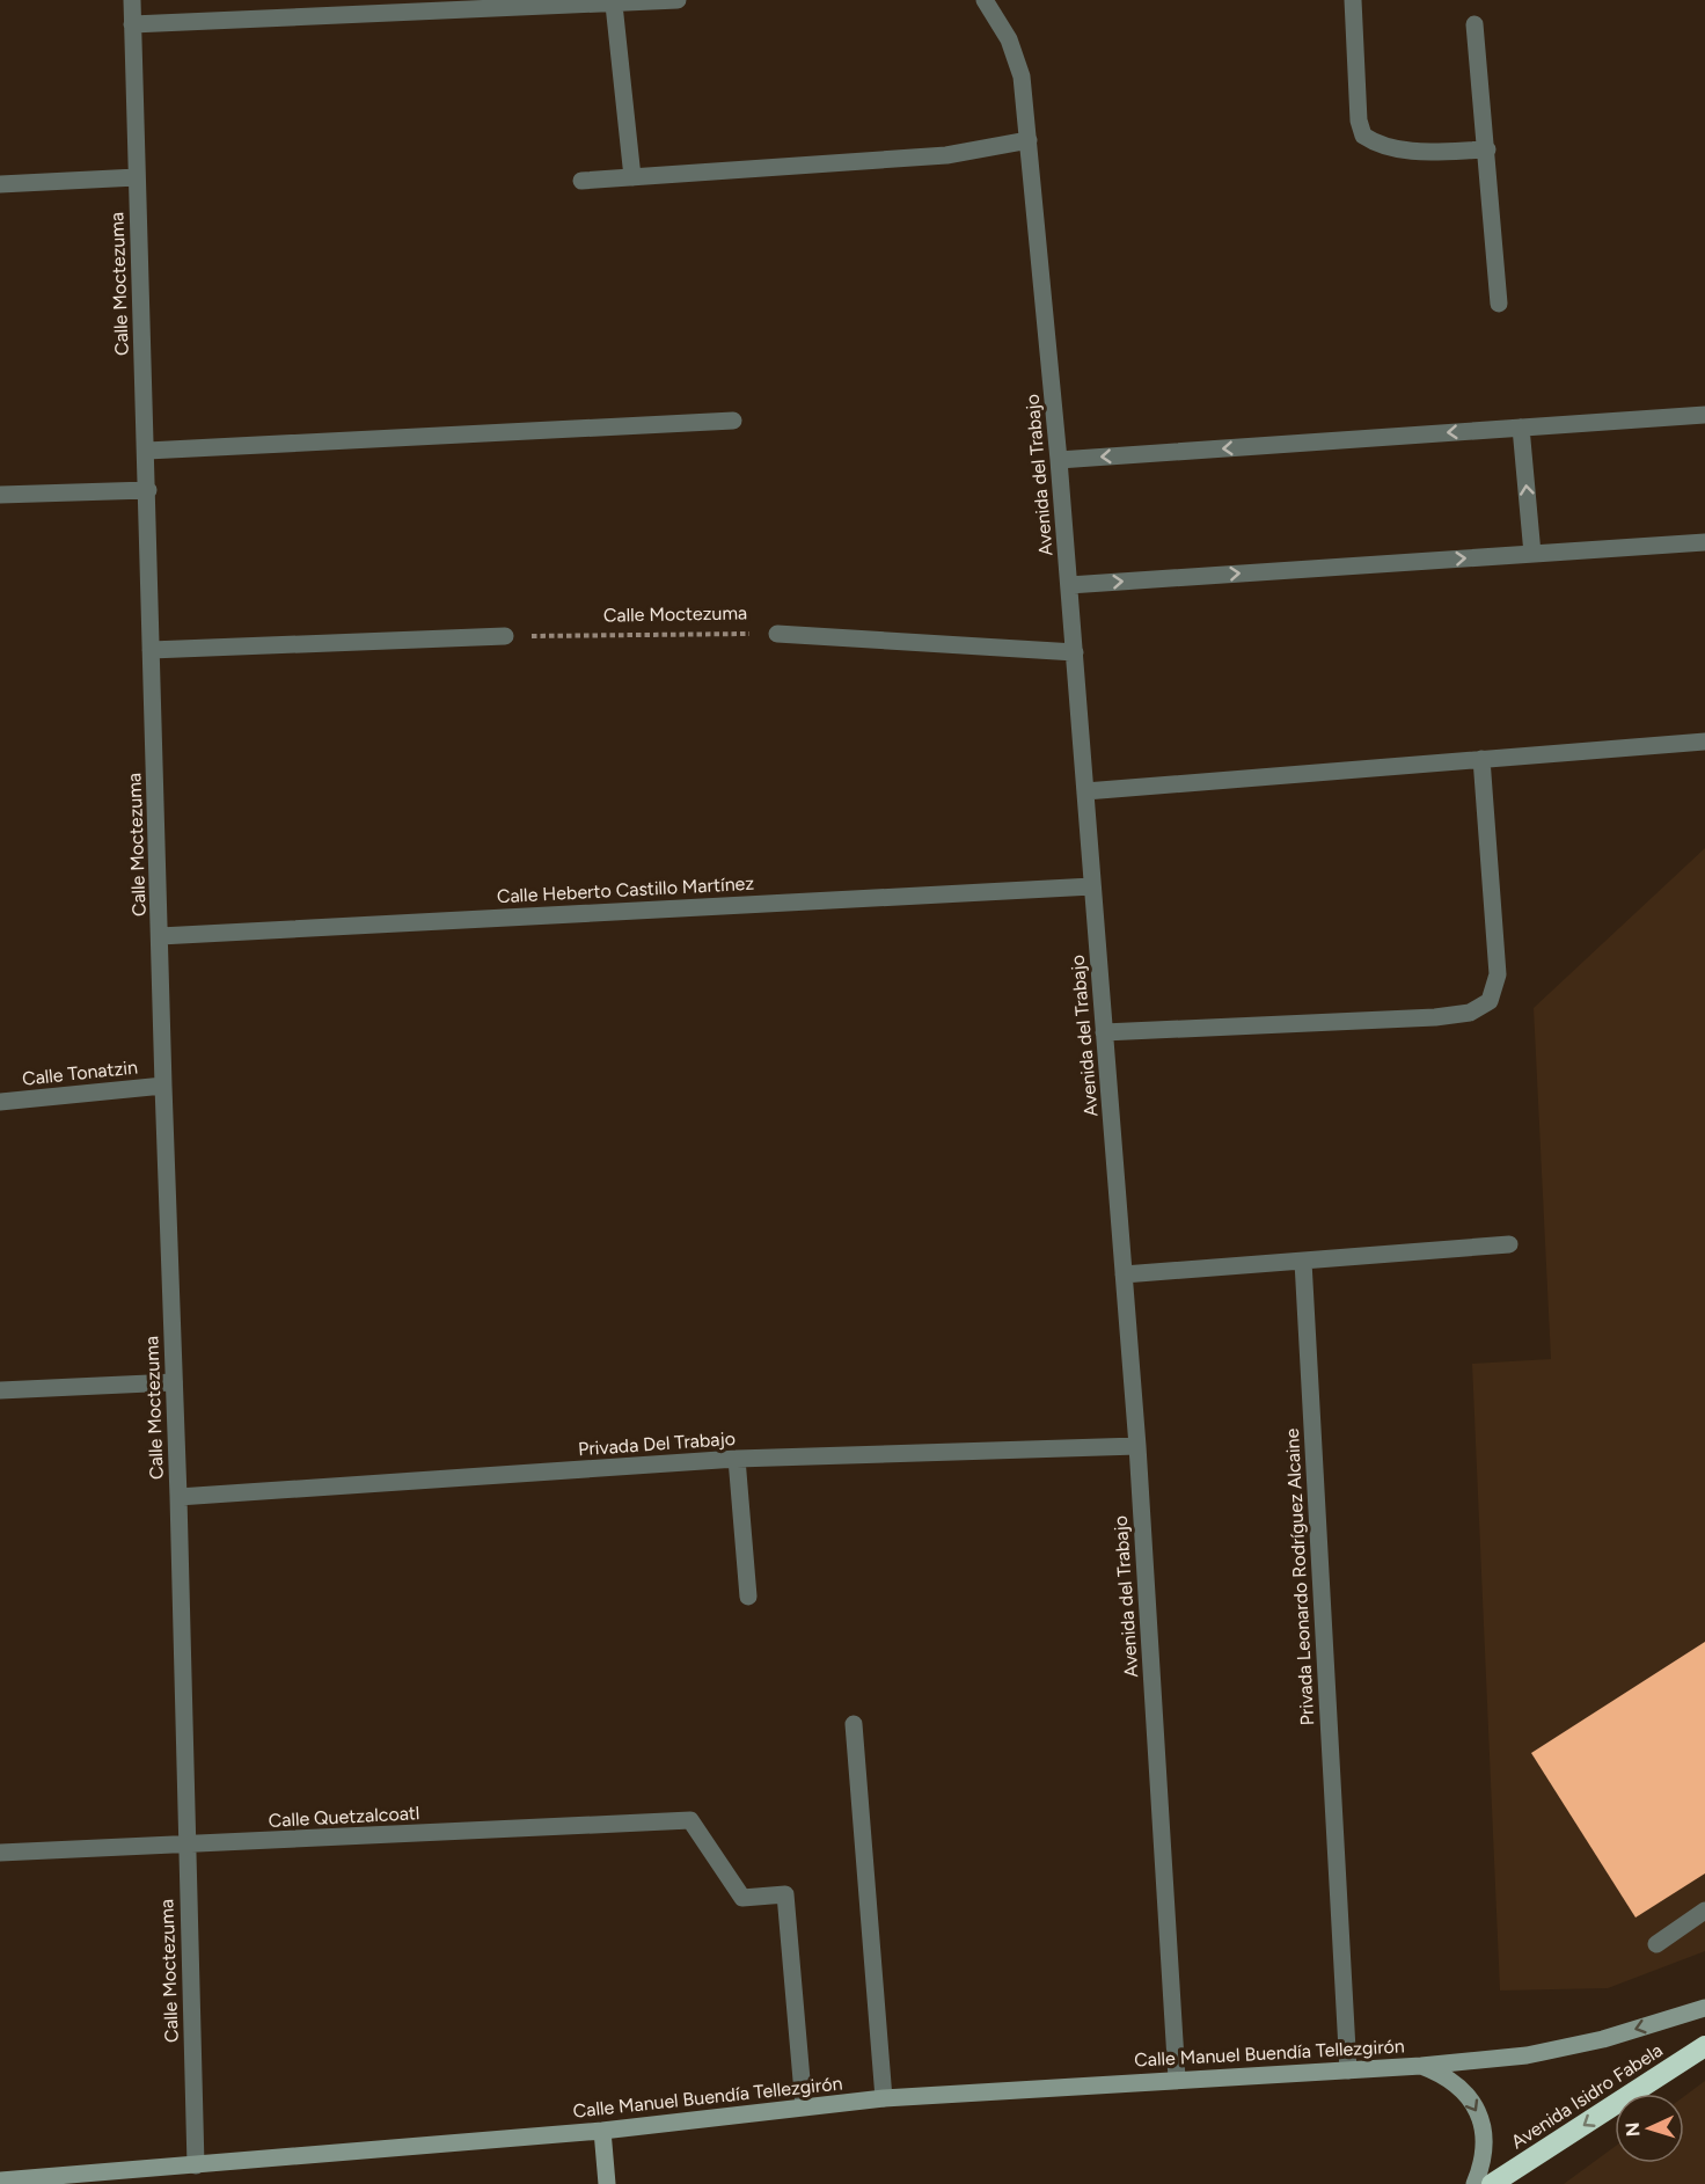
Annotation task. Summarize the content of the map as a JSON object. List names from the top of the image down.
{
  "streets": {
    "highway": ["Avenida Isidro Fabela"],
    "main road": ["Calle Manuel Buendía Tellezgirón"],
    "street": [
      "Calle Moctezuma",
      "Avenida del Trabajo",
      "Calle Heberto Castillo Martínez",
      "Calle Tonatzin",
      "Privada Del Trabajo",
      "Privada Leonardo Rodríguez Alcaine",
      "Calle Quetzalcoatl"
    ]
  },
  "crossings": [
    ["Calle Moctezuma", "Calle Heberto Castillo Martínez"],
    ["Calle Moctezuma", "Calle Tonatzin"],
    ["Calle Moctezuma", "Privada Del Trabajo"],
    ["Calle Moctezuma", "Calle Quetzalcoatl"],
    ["Calle Moctezuma", "Calle Manuel Buendía Tellezgirón"],
    ["Avenida del Trabajo", "Calle Heberto Castillo Martínez"],
    ["Avenida del Trabajo", "Privada Del Trabajo"],
    ["Avenida del Trabajo", "Calle Manuel Buendía Tellezgirón"],
    ["Privada Leonardo Rodríguez Alcaine", "Calle Manuel Buendía Tellezgirón"],
    ["Calle Quetzalcoatl", "Calle Manuel Buendía Tellezgirón"]
  ],
  "one_way": ["Avenida Isidro Fabela"],
  "north": "left"
}
